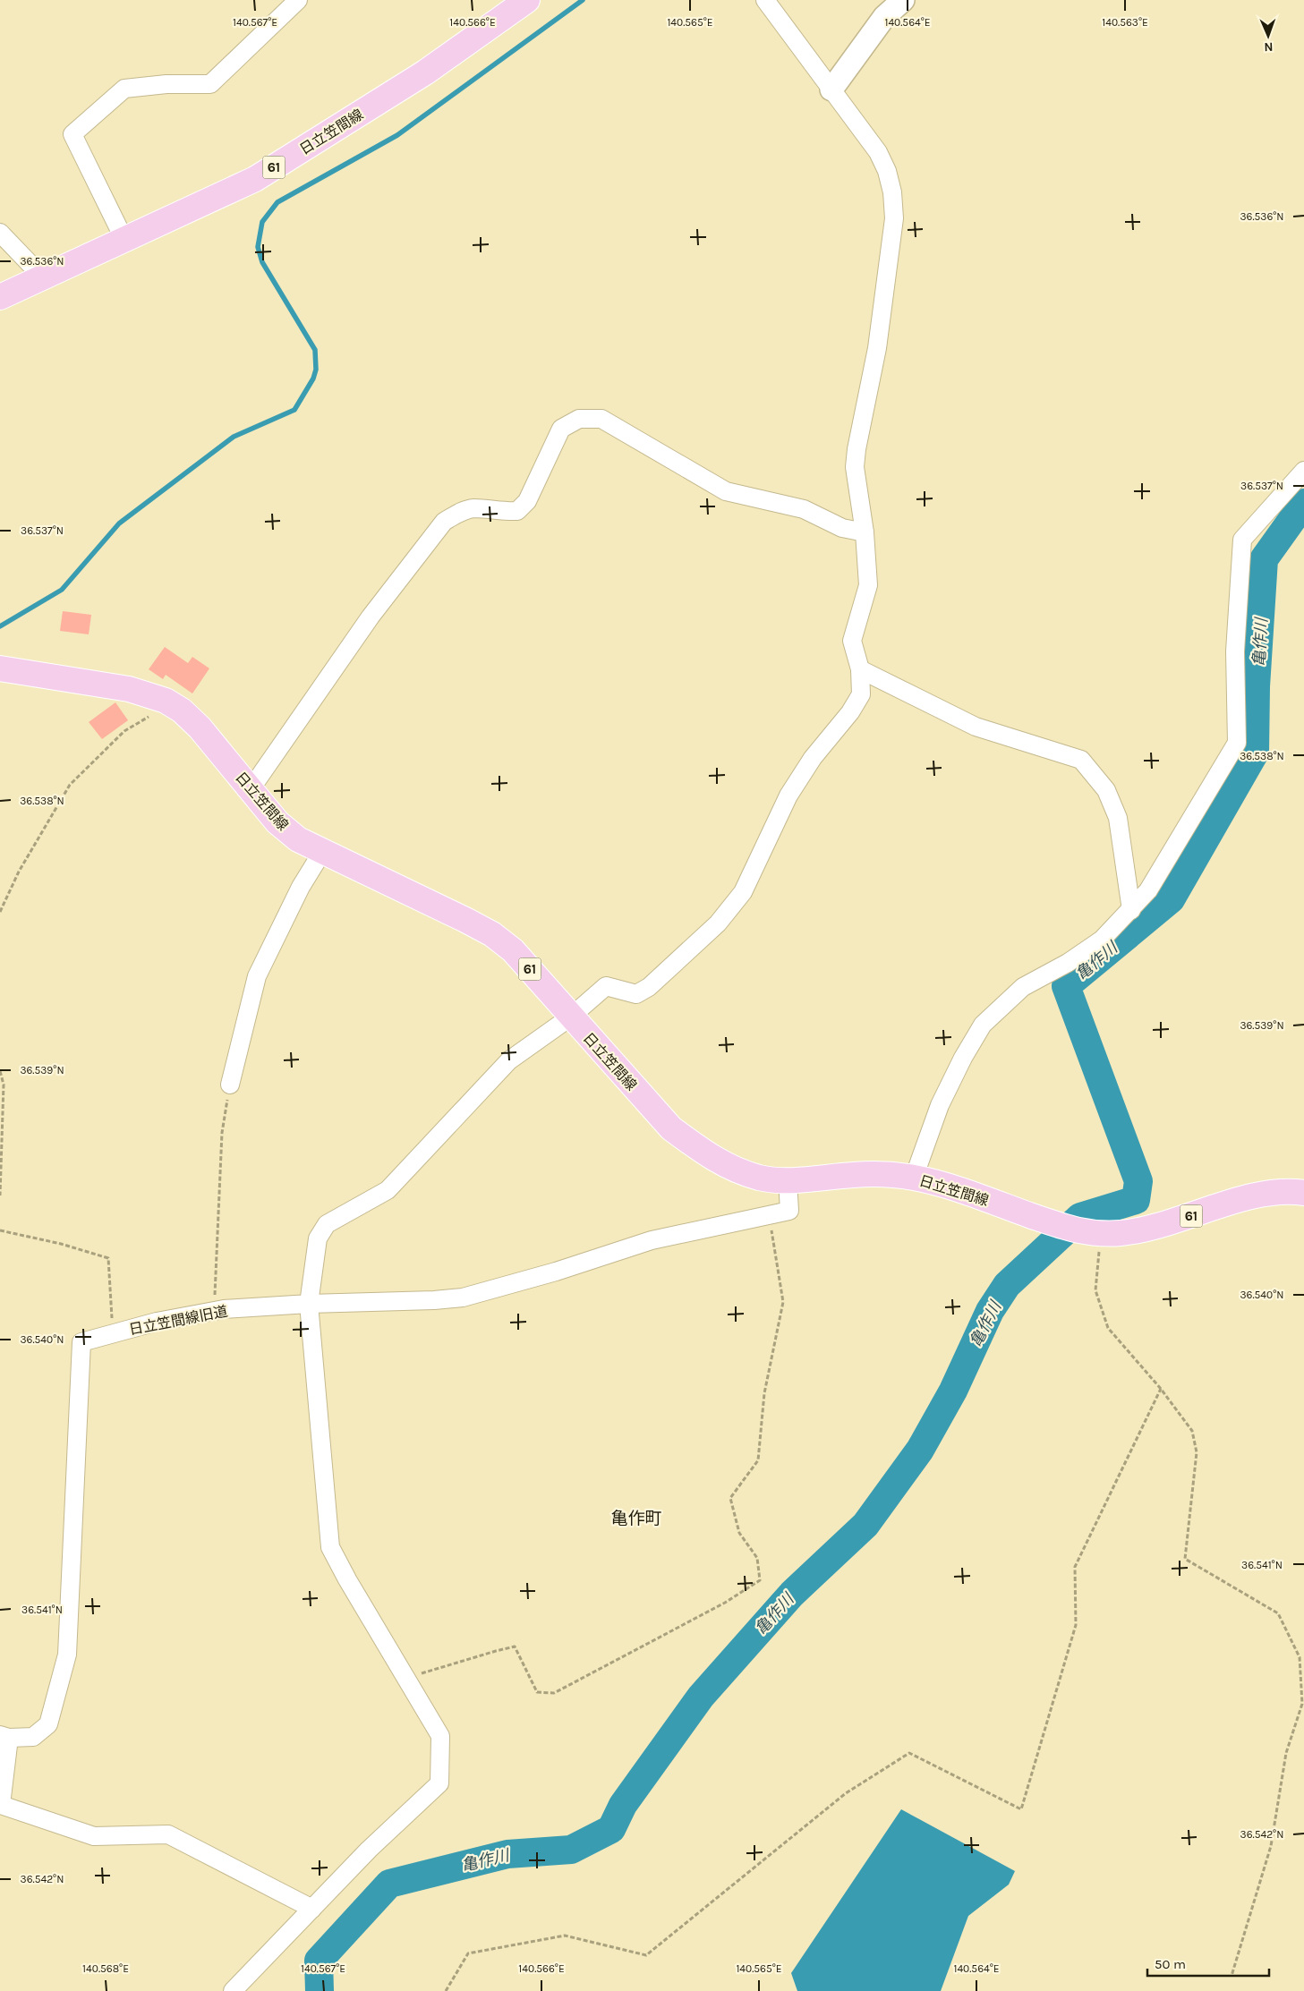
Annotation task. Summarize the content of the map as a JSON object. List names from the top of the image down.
{
  "streets": {
    "main road": ["日立笠間線", "61"],
    "street": ["日立笠間線旧道"]
  },
  "crossings": [
    ["日立笠間線", "日立笠間線旧道"]
  ],
  "districts": ["亀作町"],
  "water": ["亀作川"],
  "scale_bar": "50 m",
  "north": "bottom",
  "coordinates": [
    "140.567°E",
    "140.566°E",
    "140.565°E",
    "140.564°E",
    "140.563°E",
    "36.536°N",
    "36.537°N",
    "36.538°N",
    "36.539°N",
    "36.540°N",
    "36.541°N",
    "36.542°N",
    "140.568°E"
  ]
}
